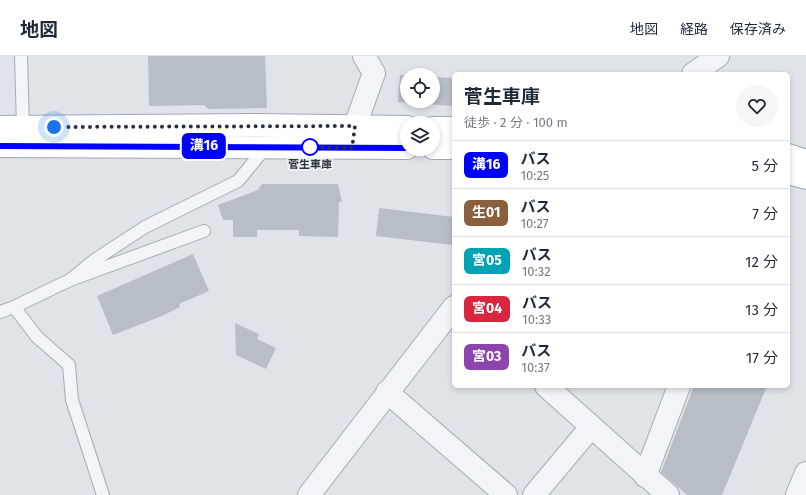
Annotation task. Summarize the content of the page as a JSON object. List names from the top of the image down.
{
  "places": ["菅生車庫"],
  "lines": ["bus line 溝16"],
  "page": {
    "header": "地図",
    "nav": ["地図", "経路", "保存済み"],
    "on_map": "溝16",
    "heading": ["菅生車庫", "徒歩 · 2 分 · 100 m"],
    "list": [
      {
        "mark": "溝16",
        "name": "バス",
        "note": "10:25",
        "value": "5 分"
      },
      {
        "mark": "生01",
        "name": "バス",
        "note": "10:27",
        "value": "7 分"
      },
      {
        "mark": "宮05",
        "name": "バス",
        "note": "10:32",
        "value": "12 分"
      },
      {
        "mark": "宮04",
        "name": "バス",
        "note": "10:33",
        "value": "13 分"
      },
      {
        "mark": "宮03",
        "name": "バス",
        "note": "10:37",
        "value": "17 分"
      }
    ]
  }
}
